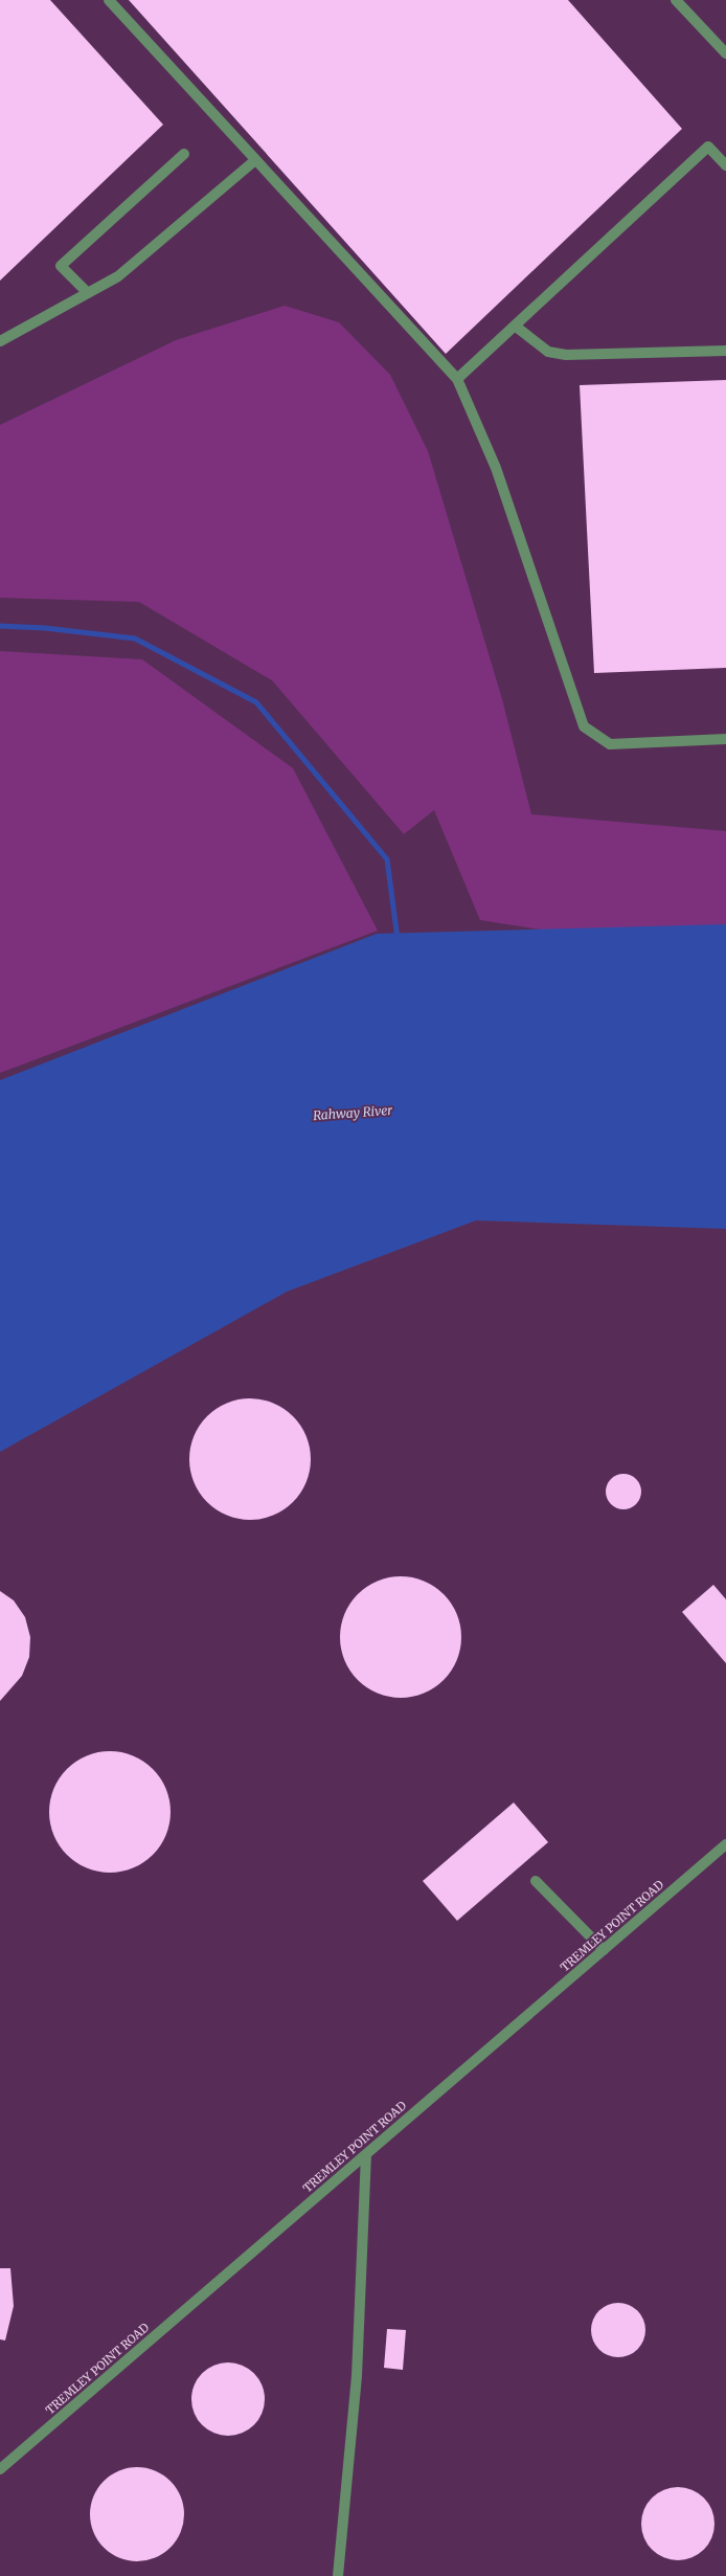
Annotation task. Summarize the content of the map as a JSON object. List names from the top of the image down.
{
  "streets": {
    "street": ["TREMLEY POINT ROAD"]
  },
  "water": ["Rahway River"]
}
